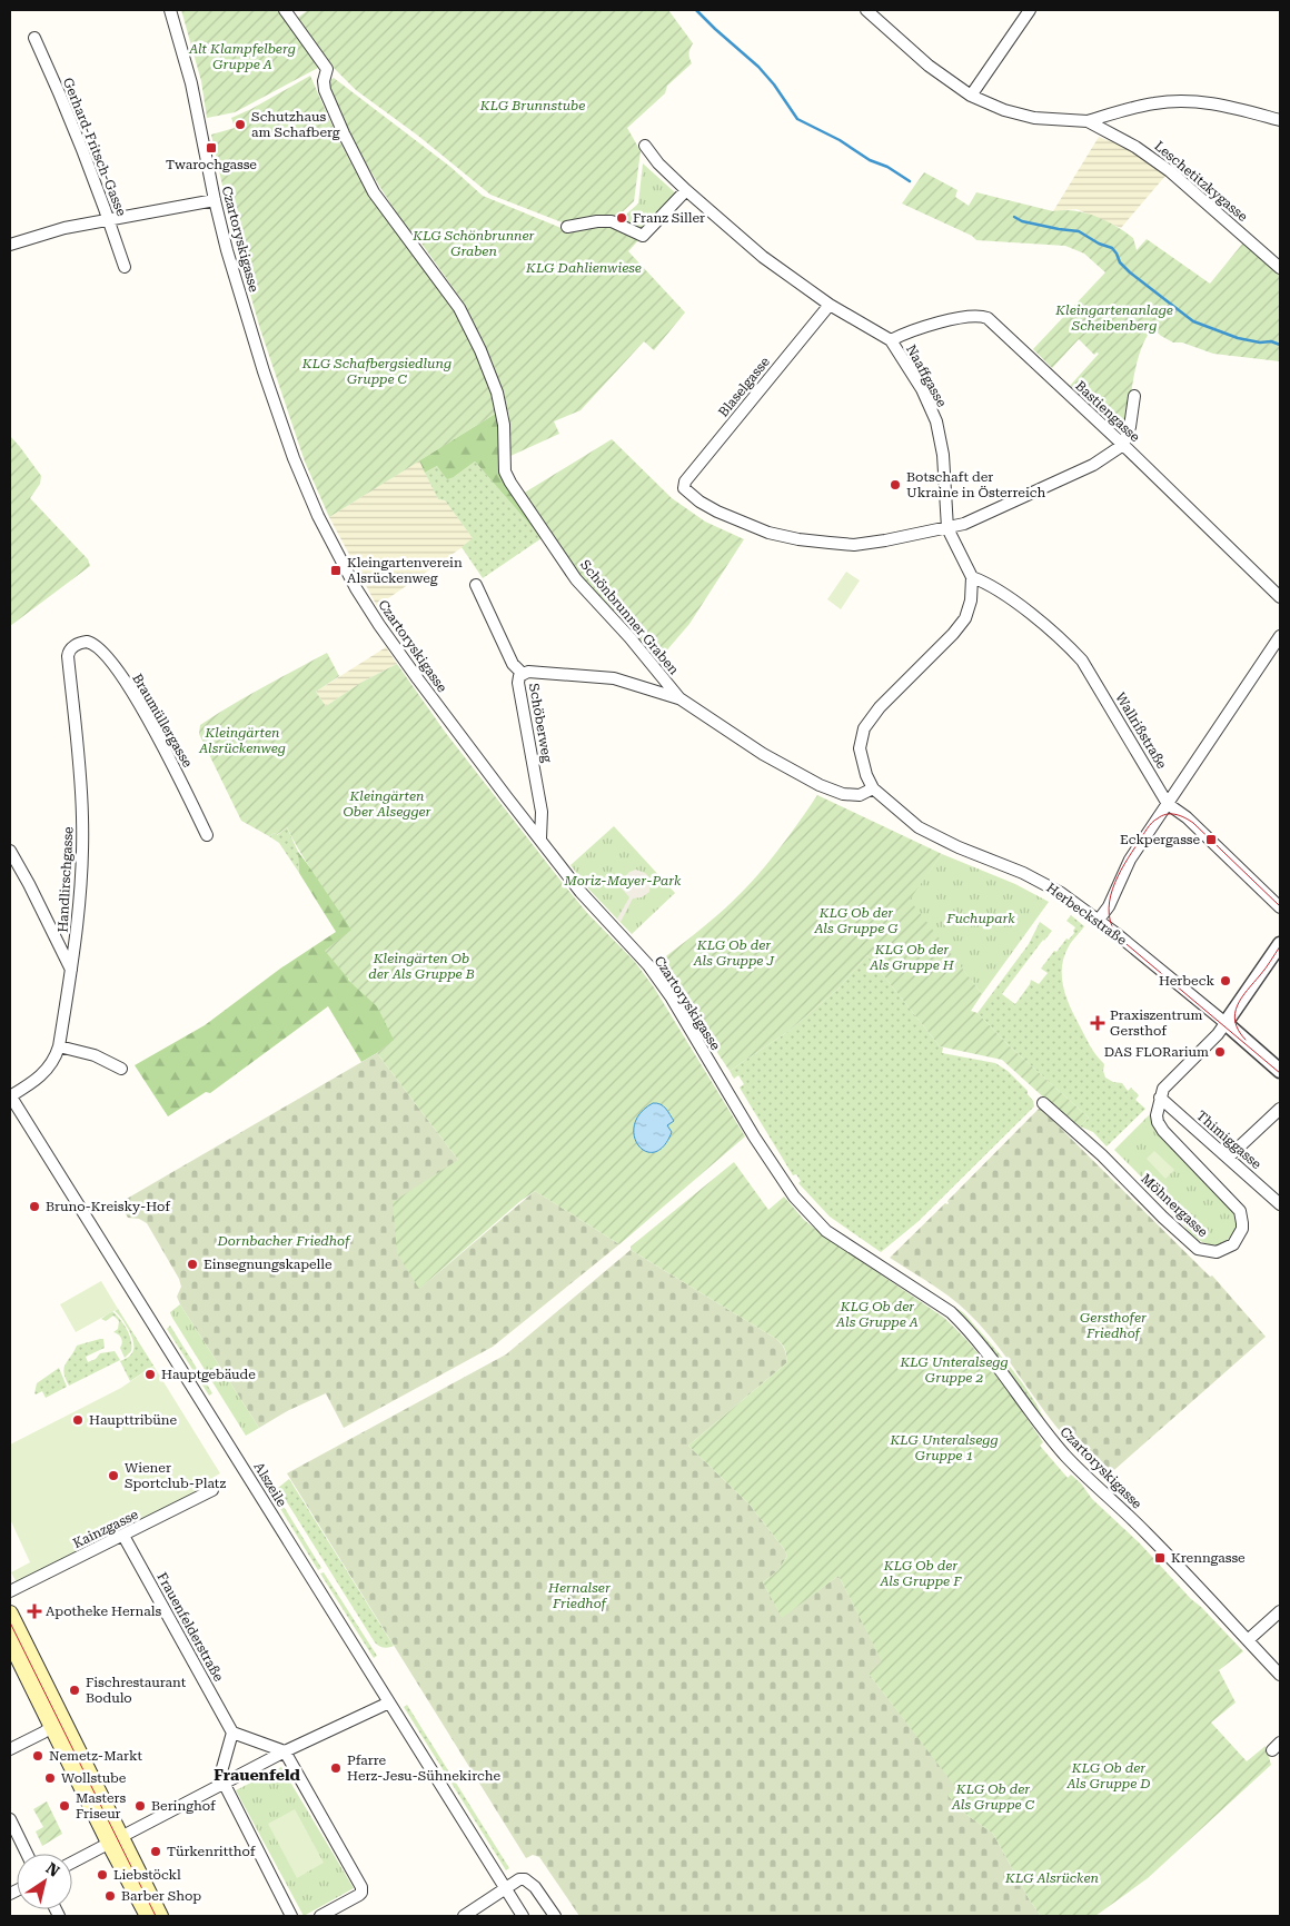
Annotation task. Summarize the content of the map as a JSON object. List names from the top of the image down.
{
  "streets": {
    "street": [
      "Gerhard-Fritsch-Gasse",
      "Leschetitzkygasse",
      "Czartoryskigasse",
      "Naaffgasse",
      "Blaselgasse",
      "Bastiengasse",
      "Schönbrunner Graben",
      "Braumüllergasse",
      "Schöberweg",
      "Wallrißstraße",
      "Handlirschgasse",
      "Herbeckstraße",
      "Thimiggasse",
      "Möhnergasse",
      "Alszeile",
      "Kainzgasse",
      "Frauenfelderstraße"
    ]
  },
  "crossings": [
    ["Czartoryskigasse", "Schöberweg"],
    ["Naaffgasse", "Blaselgasse"],
    ["Naaffgasse", "Bastiengasse"],
    ["Naaffgasse", "Wallrißstraße"],
    ["Schönbrunner Graben", "Schöberweg"],
    ["Schönbrunner Graben", "Herbeckstraße"],
    ["Braumüllergasse", "Handlirschgasse"],
    ["Handlirschgasse", "Alszeile"],
    ["Thimiggasse", "Möhnergasse"],
    ["Kainzgasse", "Frauenfelderstraße"]
  ],
  "districts": ["Frauenfeld"],
  "parks": [
    "Alt Klampfelberg Gruppe A",
    "KLG Brunnstube",
    "KLG Schönbrunner Graben",
    "KLG Dahlienwiese",
    "Kleingartenanlage Scheibenberg",
    "KLG Schafbergsiedlung Gruppe C",
    "Kleingärten Alsrückenweg",
    "Kleingärten Ober Alsegger",
    "Moriz-Mayer-Park",
    "KLG Ob der Als Gruppe G",
    "Fuchupark",
    "KLG Ob der Als Gruppe J",
    "KLG Ob der Als Gruppe H",
    "Kleingärten Ob der Als Gruppe B",
    "Dornbacher Friedhof",
    "KLG Ob der Als Gruppe A",
    "Gersthofer Friedhof",
    "KLG Unteralsegg Gruppe 2",
    "KLG Unteralsegg Gruppe 1",
    "KLG Ob der Als Gruppe F",
    "Hernalser Friedhof",
    "KLG Ob der Als Gruppe D",
    "KLG Ob der Als Gruppe C",
    "KLG Alsrücken"
  ],
  "places": {
    "other": [
      "Schutzhaus am Schafberg",
      "Franz Siller",
      "Botschaft der Ukraine in Österreich",
      "Herbeck",
      "DAS FLORarium",
      "Bruno-Kreisky-Hof",
      "Einsegnungskapelle",
      "Hauptgebäude",
      "Haupttribüne",
      "Wiener Sportclub-Platz",
      "Fischrestaurant Bodulo",
      "Nemetz-Markt",
      "Pfarre Herz-Jesu-Sühnekirche",
      "Wollstube",
      "Masters Friseur",
      "Beringhof",
      "Türkenritthof",
      "Liebstöckl",
      "Barber Shop"
    ],
    "transit": [
      "Twarochgasse",
      "Kleingartenverein Alsrückenweg",
      "Eckpergasse",
      "Krenngasse"
    ],
    "health": ["Praxiszentrum Gersthof", "Apotheke Hernals"]
  },
  "north": "top right"
}
